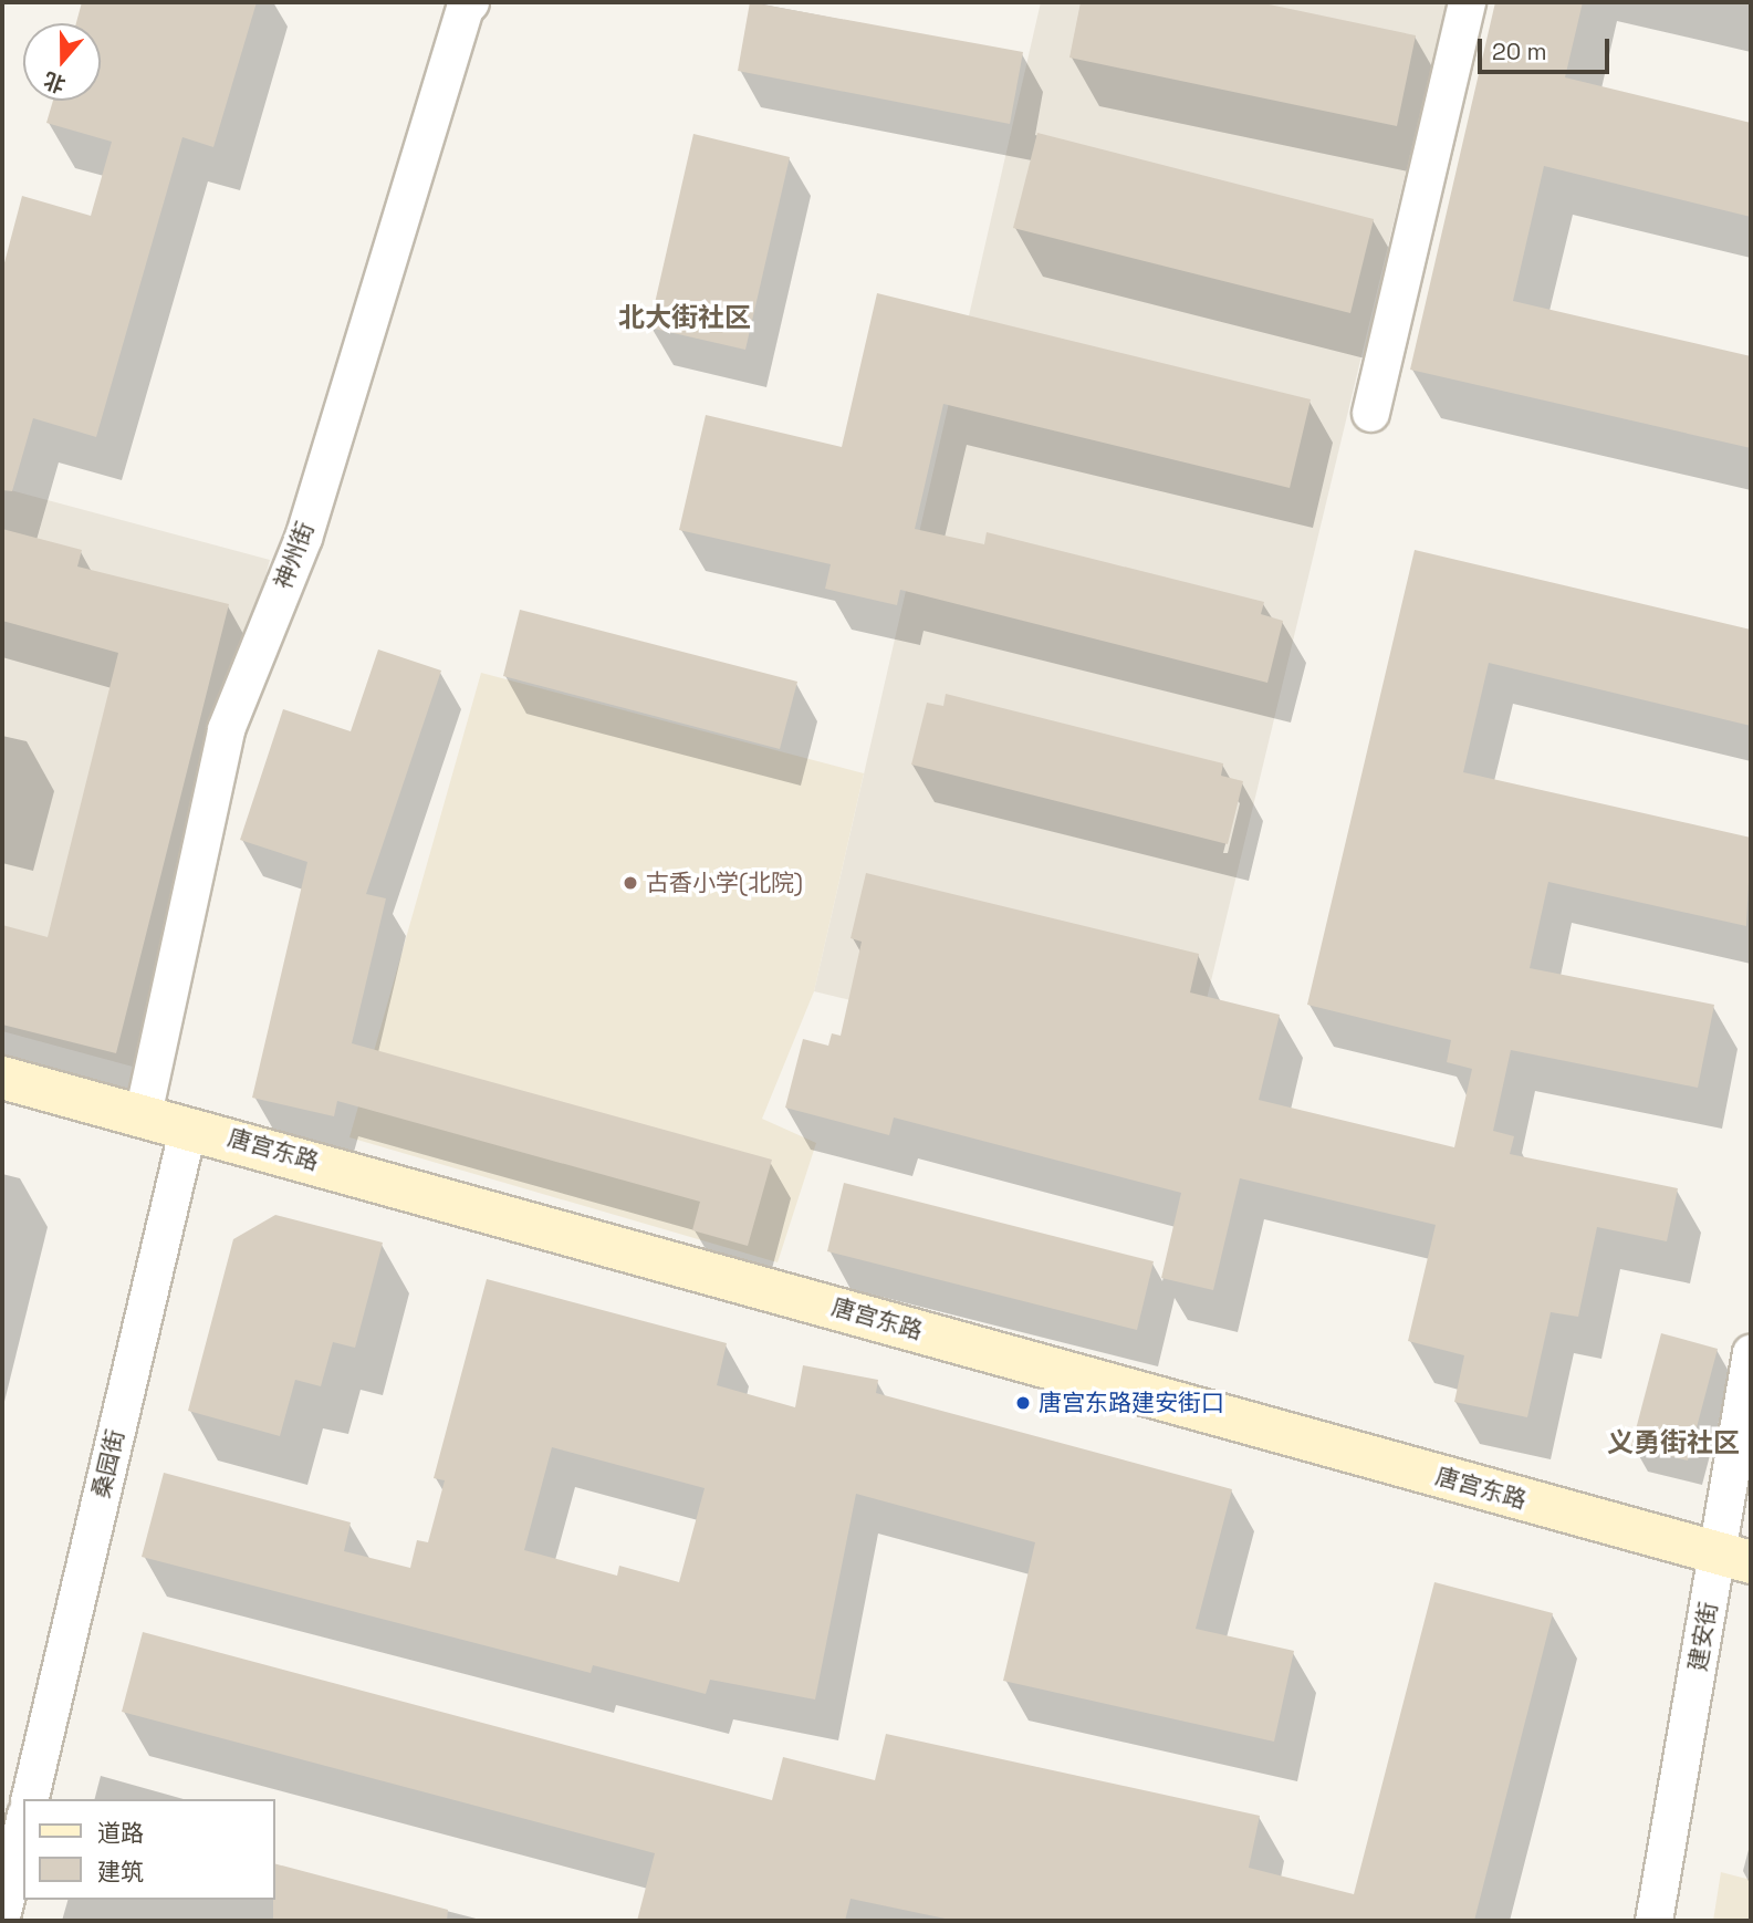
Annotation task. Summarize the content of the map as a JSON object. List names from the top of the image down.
{
  "streets": {
    "street": [
      "神州街",
      "唐宫东路",
      "桑园街",
      "建安街"
    ]
  },
  "crossings": [
    ["神州街", "唐宫东路"],
    ["唐宫东路", "桑园街"],
    ["唐宫东路", "建安街"]
  ],
  "districts": ["北大街社区", "义勇街社区"],
  "places": ["古香小学(北院)", "唐宫东路建安街口"],
  "legend": ["道路", "建筑"],
  "scale_bar": "20 m",
  "north": "bottom"
}
